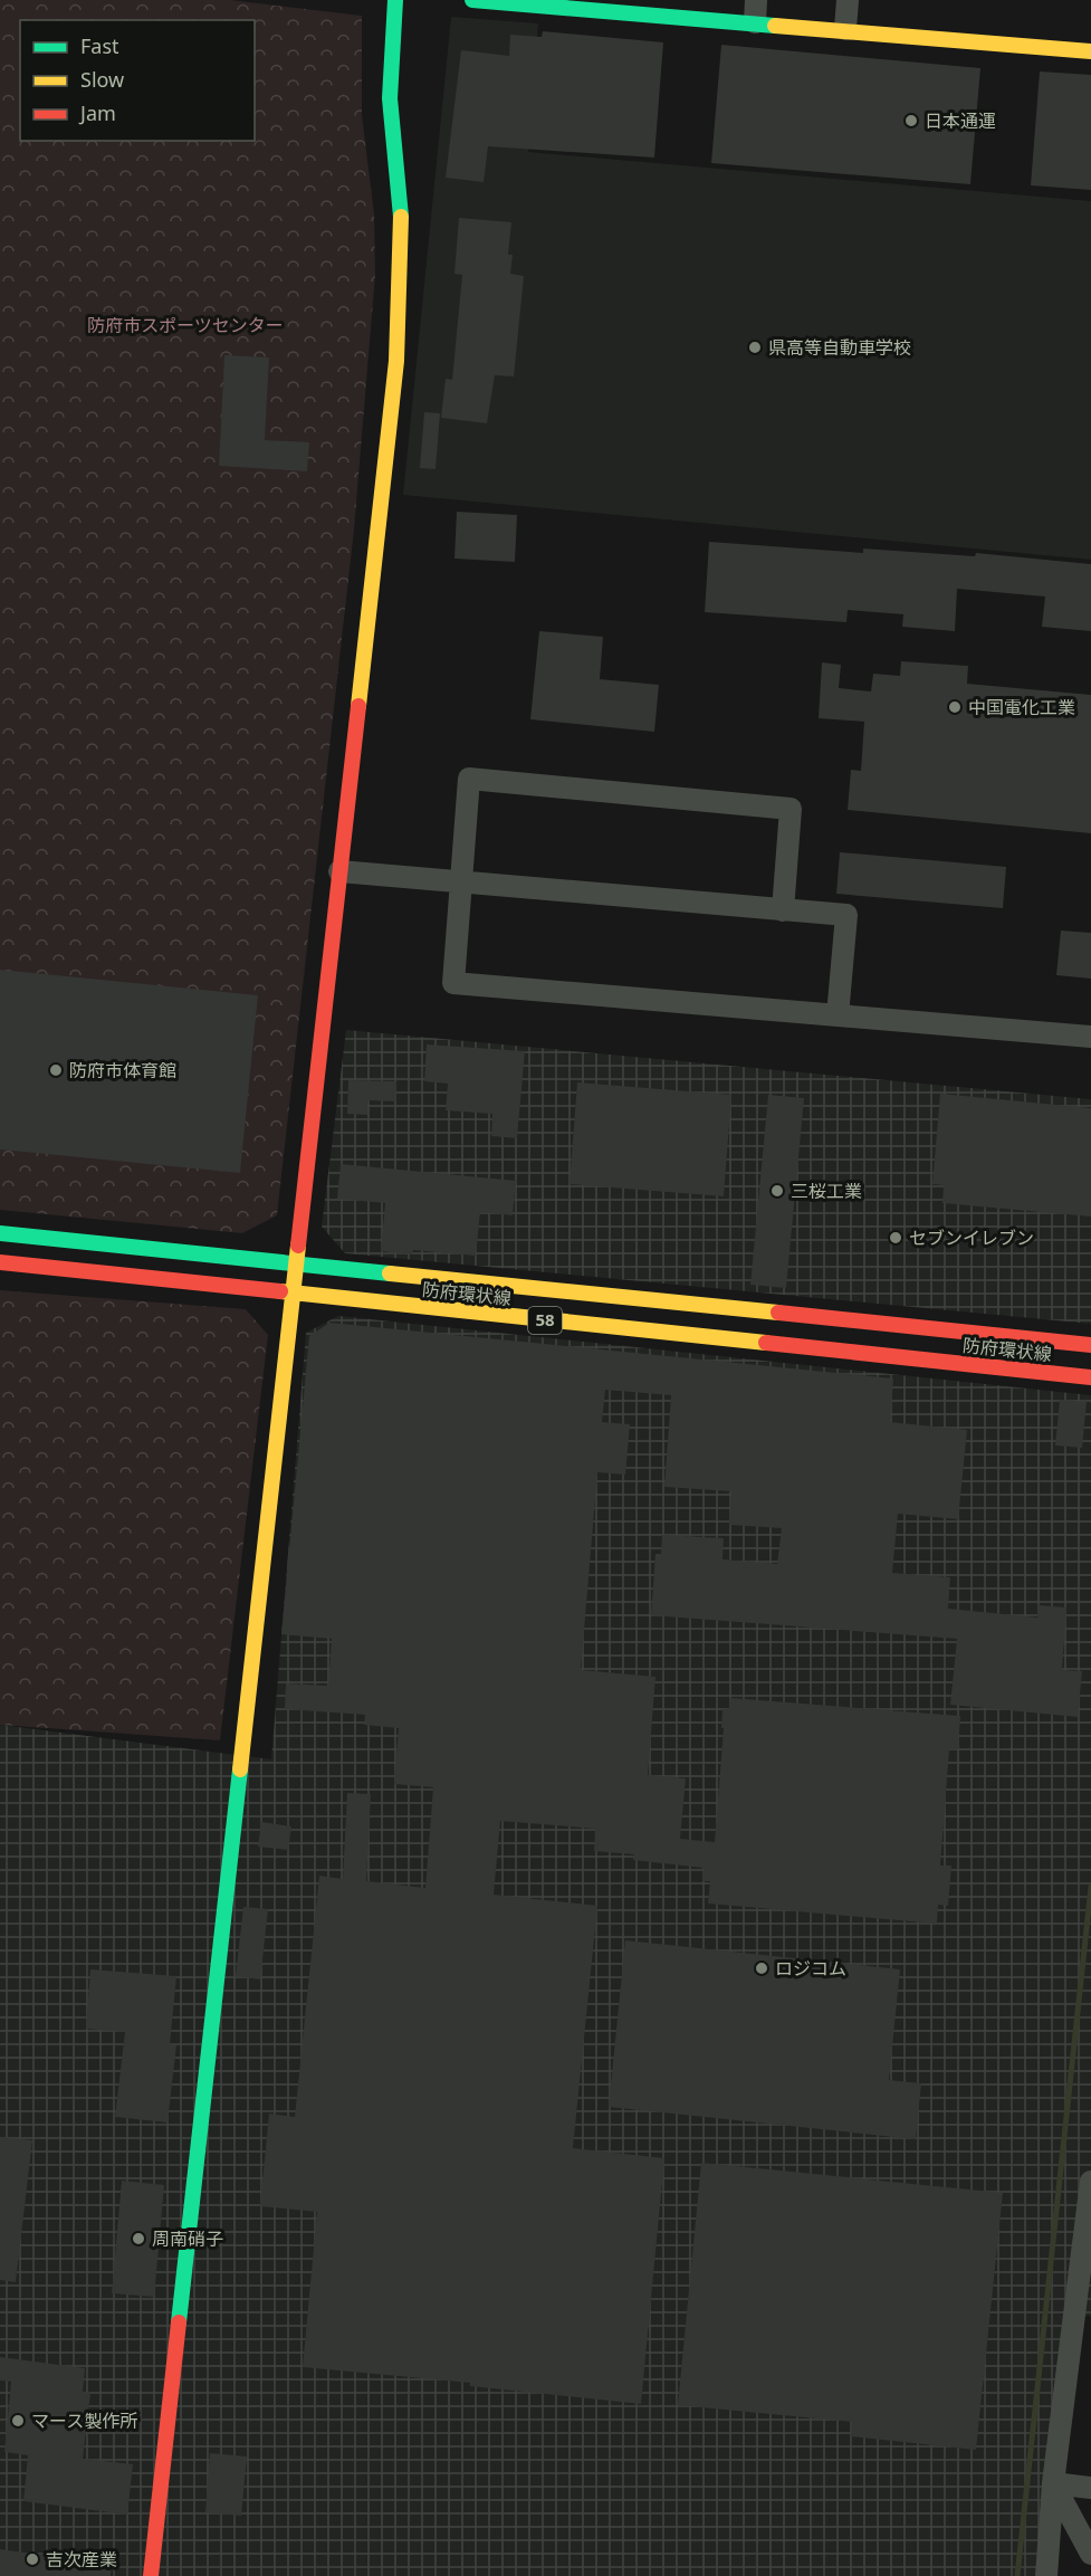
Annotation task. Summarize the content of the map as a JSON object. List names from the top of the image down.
{
  "streets": {
    "street": ["防府環状線", "58"]
  },
  "parks": ["防府市スポーツセンター"],
  "places": [
    "日本通運",
    "県高等自動車学校",
    "中国電化工業",
    "防府市体育館",
    "三桜工業",
    "セブンイレブン",
    "ロジコム",
    "周南硝子",
    "マース製作所",
    "吉次産業"
  ],
  "legend": ["Fast", "Slow", "Jam"]
}
